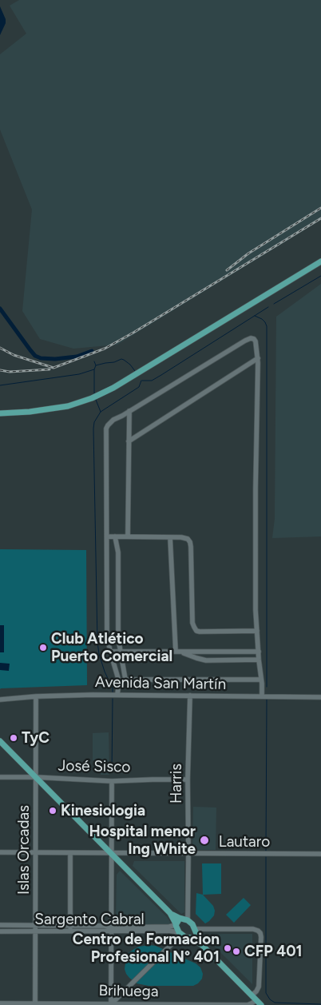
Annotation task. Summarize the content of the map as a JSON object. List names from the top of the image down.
{
  "streets": {
    "street": [
      "Avenida San Martín",
      "José Sisco",
      "Harris",
      "Lautaro",
      "Islas Orcadas",
      "Sargento Cabral",
      "Brihuega"
    ]
  },
  "crossings": [
    ["Avenida San Martín", "Harris"],
    ["Avenida San Martín", "Islas Orcadas"],
    ["José Sisco", "Harris"],
    ["José Sisco", "Islas Orcadas"],
    ["Harris", "Lautaro"],
    ["Harris", "Sargento Cabral"],
    ["Lautaro", "Islas Orcadas"],
    ["Islas Orcadas", "Sargento Cabral"],
    ["Islas Orcadas", "Brihuega"]
  ],
  "places": [
    "Club Atlético Puerto Comercial",
    "TyC",
    "Kinesiologia",
    "Hospital menor Ing White",
    "Centro de Formacion Profesional N° 401",
    "CFP 401"
  ]
}
